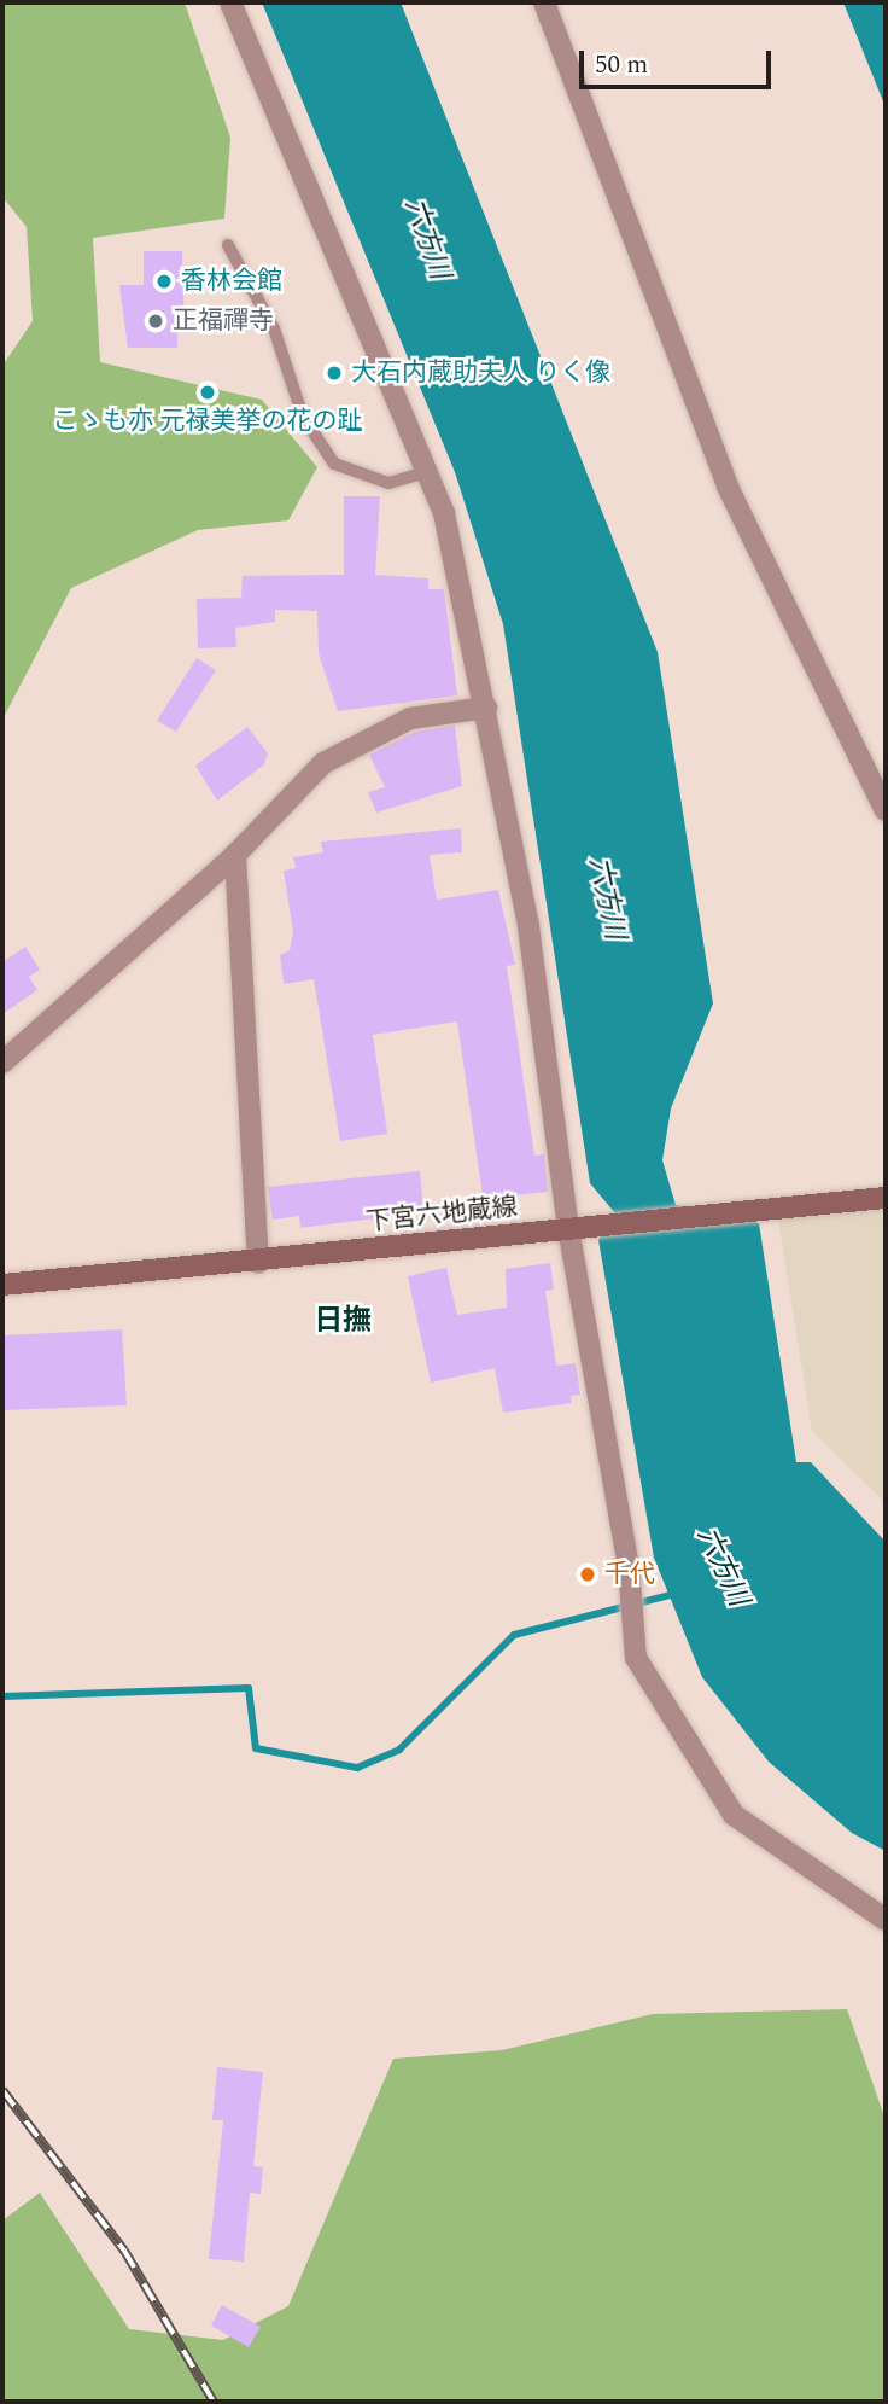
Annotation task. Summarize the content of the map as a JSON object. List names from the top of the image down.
{
  "streets": {
    "main road": ["下宮六地蔵線"]
  },
  "districts": ["日撫"],
  "water": ["六方川"],
  "places": [
    "香林会館",
    "正福禪寺",
    "大石内蔵助夫人 りく像",
    "こゝも亦 元禄美挙の花の趾",
    "千代"
  ],
  "scale_bar": "50 m"
}
